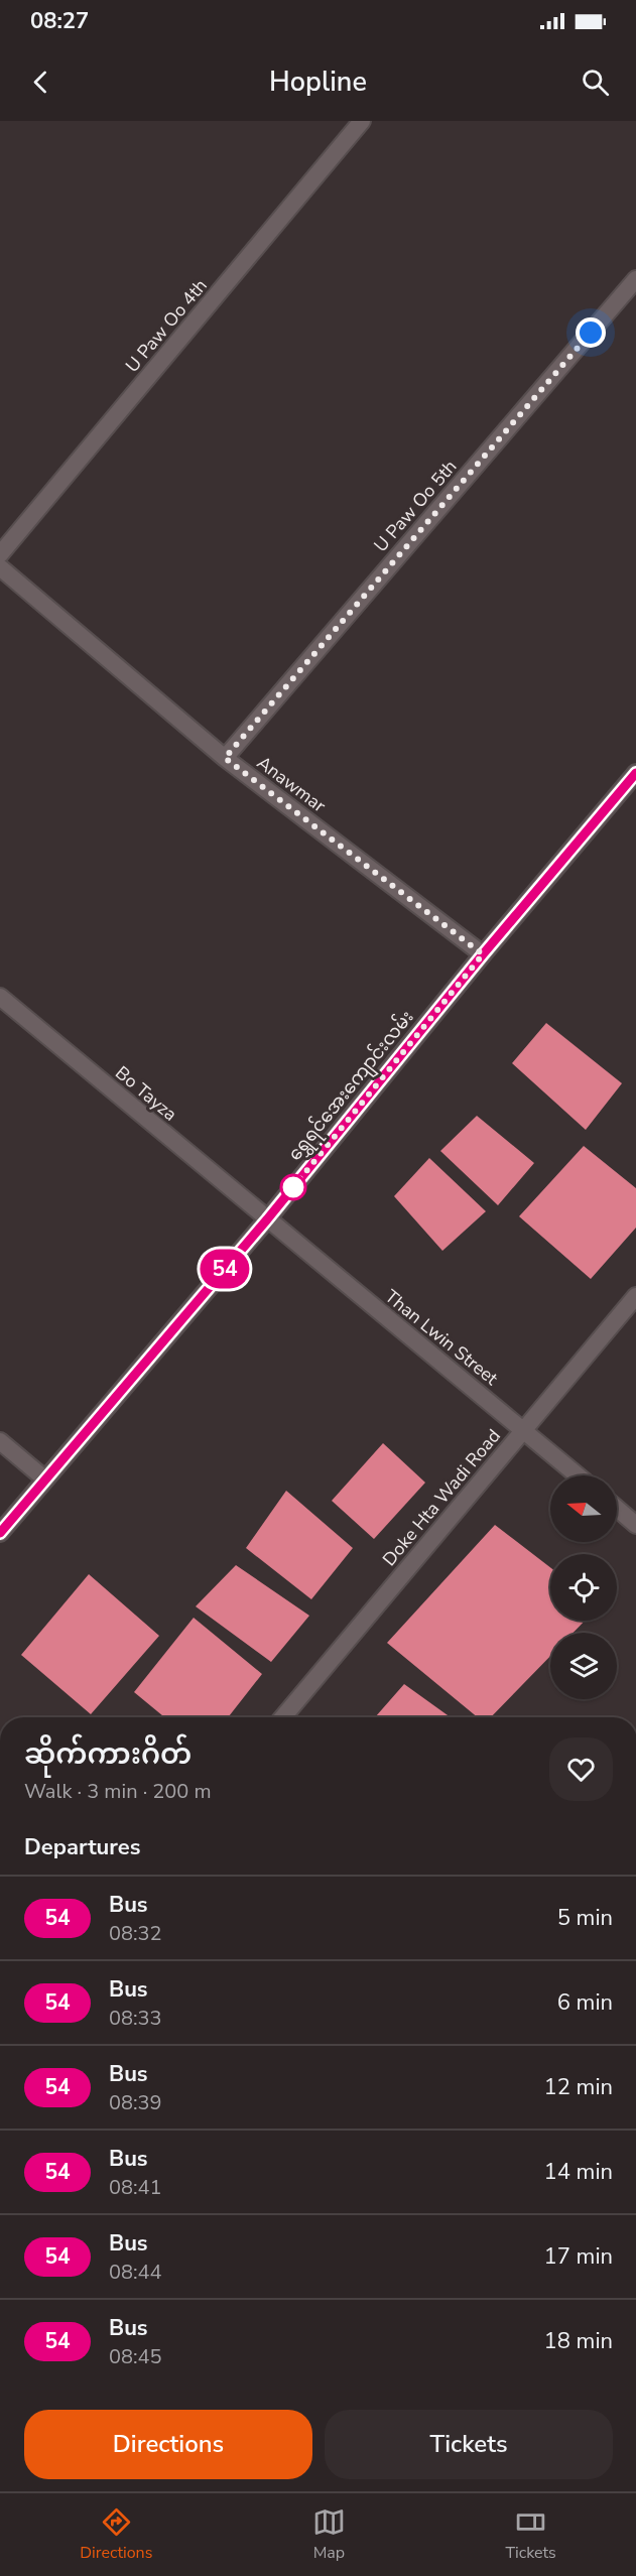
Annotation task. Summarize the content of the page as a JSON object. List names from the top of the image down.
{
  "streets": {
    "street": [
      "U Paw Oo 4th",
      "U Paw Oo 5th",
      "Anawmar",
      "ရွှေရင်အေးကျောင်းလမ်း",
      "Bo Tayza",
      "Than Lwin Street",
      "Doke Hta Wadi Road"
    ]
  },
  "crossings": [
    ["U Paw Oo 5th", "Anawmar"],
    ["Anawmar", "ရွှေရင်အေးကျောင်းလမ်း"],
    ["ရွှေရင်အေးကျောင်းလမ်း", "Bo Tayza"],
    ["ရွှေရင်အေးကျောင်းလမ်း", "Than Lwin Street"],
    ["Bo Tayza", "Than Lwin Street"],
    ["Than Lwin Street", "Doke Hta Wadi Road"]
  ],
  "lines": ["bus line 54"],
  "north": "left",
  "page": {
    "status": "08:27",
    "header": "Hopline",
    "on_map": "54",
    "heading": [
      ["ဆိုက်ကားဂိတ်", "Walk · 3 min · 200 m"],
      "Departures"
    ],
    "list": [
      {
        "mark": "54",
        "name": "Bus",
        "note": "08:32",
        "value": "5 min"
      },
      {
        "mark": "54",
        "name": "Bus",
        "note": "08:33",
        "value": "6 min"
      },
      {
        "mark": "54",
        "name": "Bus",
        "note": "08:39",
        "value": "12 min"
      },
      {
        "mark": "54",
        "name": "Bus",
        "note": "08:41",
        "value": "14 min"
      },
      {
        "mark": "54",
        "name": "Bus",
        "note": "08:44",
        "value": "17 min"
      },
      {
        "mark": "54",
        "name": "Bus",
        "note": "08:45",
        "value": "18 min"
      }
    ],
    "buttons": ["Directions", "Tickets"],
    "tabs": ["Directions", "Map", "Tickets"]
  }
}
